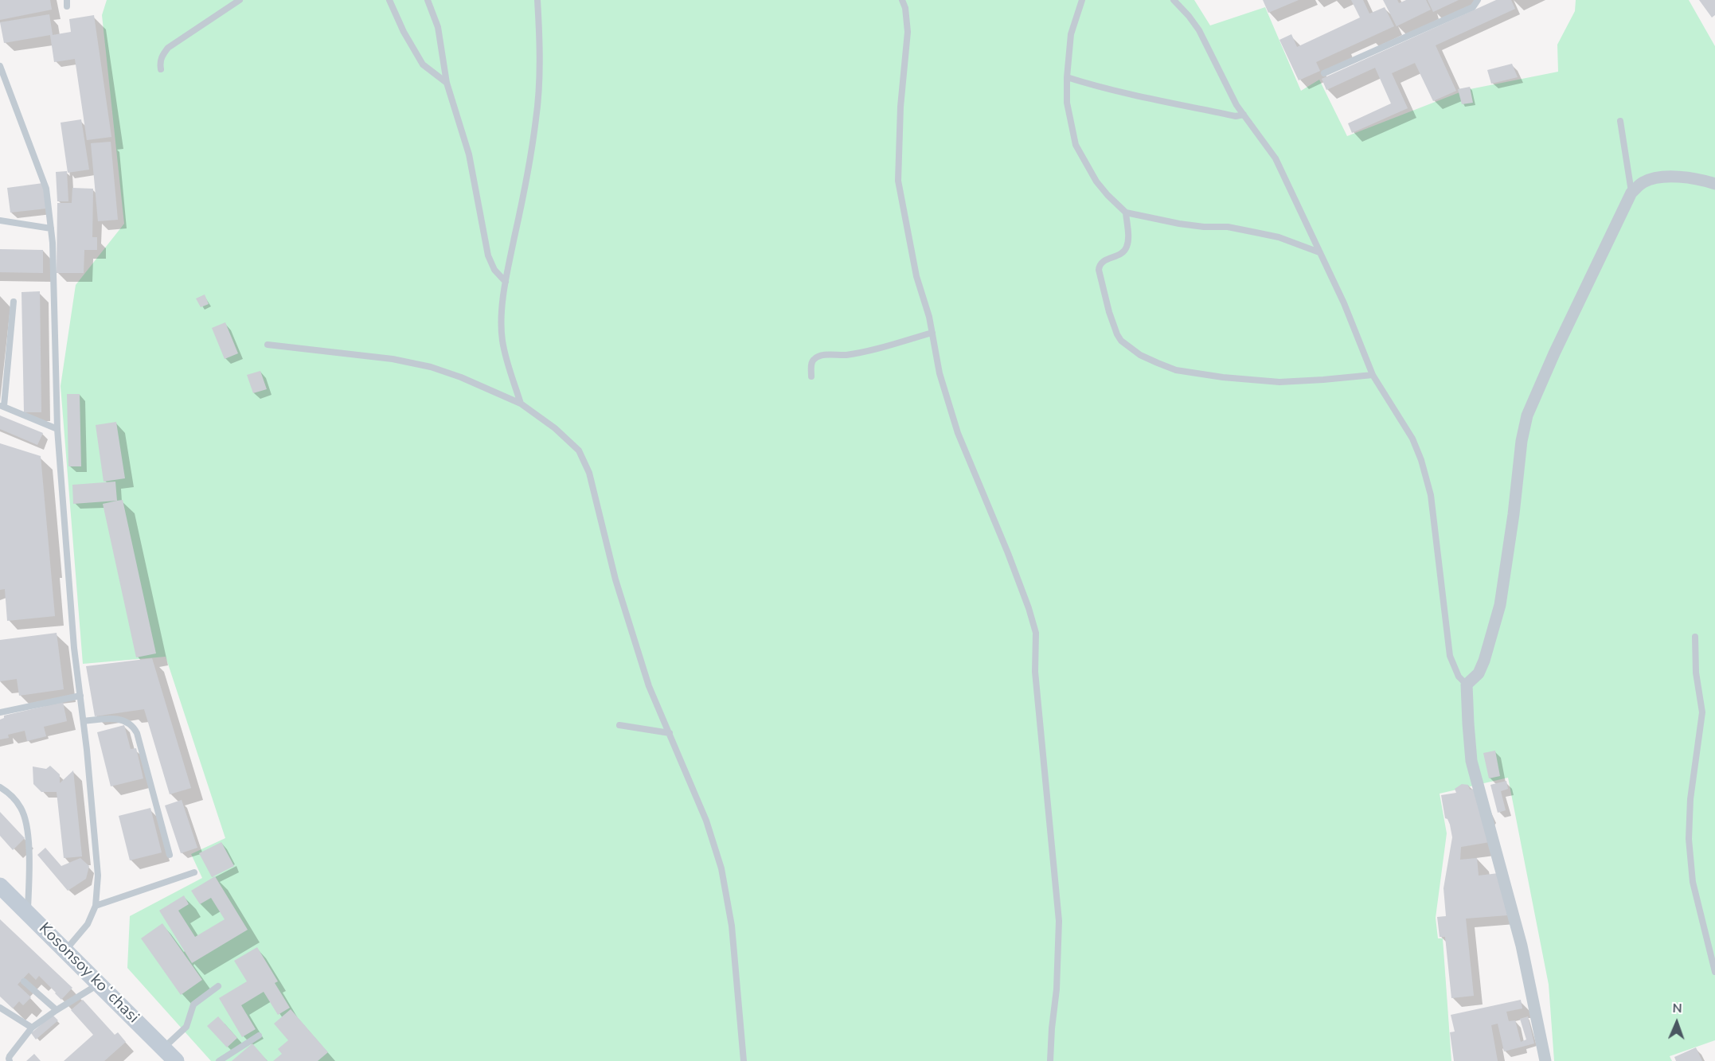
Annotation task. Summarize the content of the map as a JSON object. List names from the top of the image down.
{
  "streets": {
    "main road": ["Kosonsoy koʻchasi"]
  },
  "north": "top"
}
